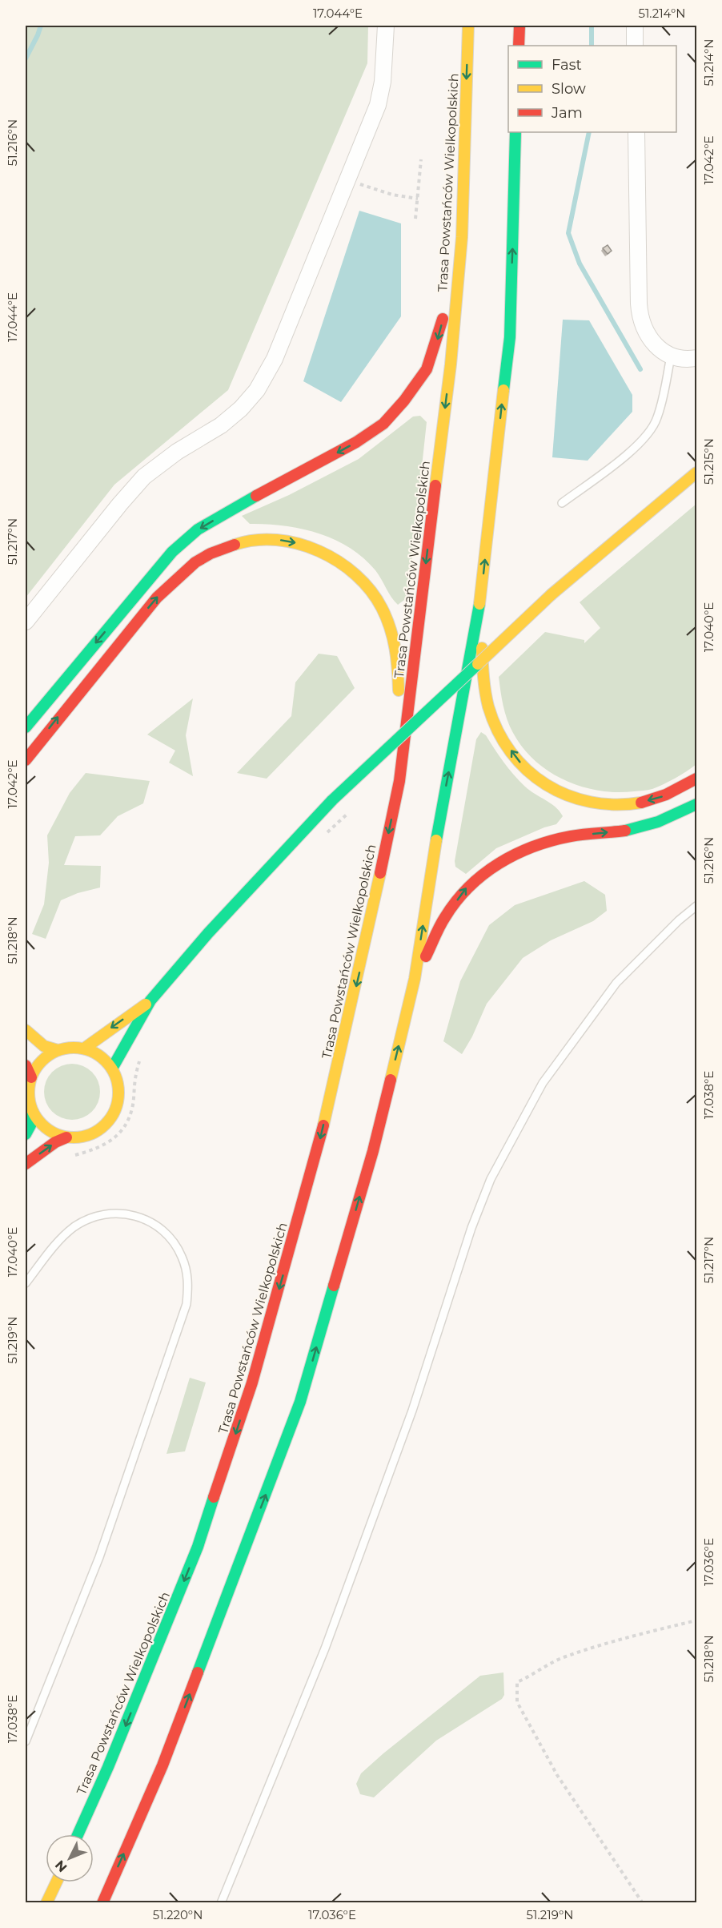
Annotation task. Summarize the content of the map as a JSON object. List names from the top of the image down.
{
  "streets": {
    "main road": ["Trasa Powstańców Wielkopolskich"]
  },
  "legend": ["Fast", "Slow", "Jam"],
  "north": "bottom left",
  "coordinates": [
    "17.044°E",
    "51.214°N",
    "51.216°N",
    "17.042°E",
    "51.215°N",
    "51.217°N",
    "17.040°E",
    "51.218°N",
    "17.038°E",
    "51.219°N",
    "17.036°E",
    "51.220°N"
  ]
}
